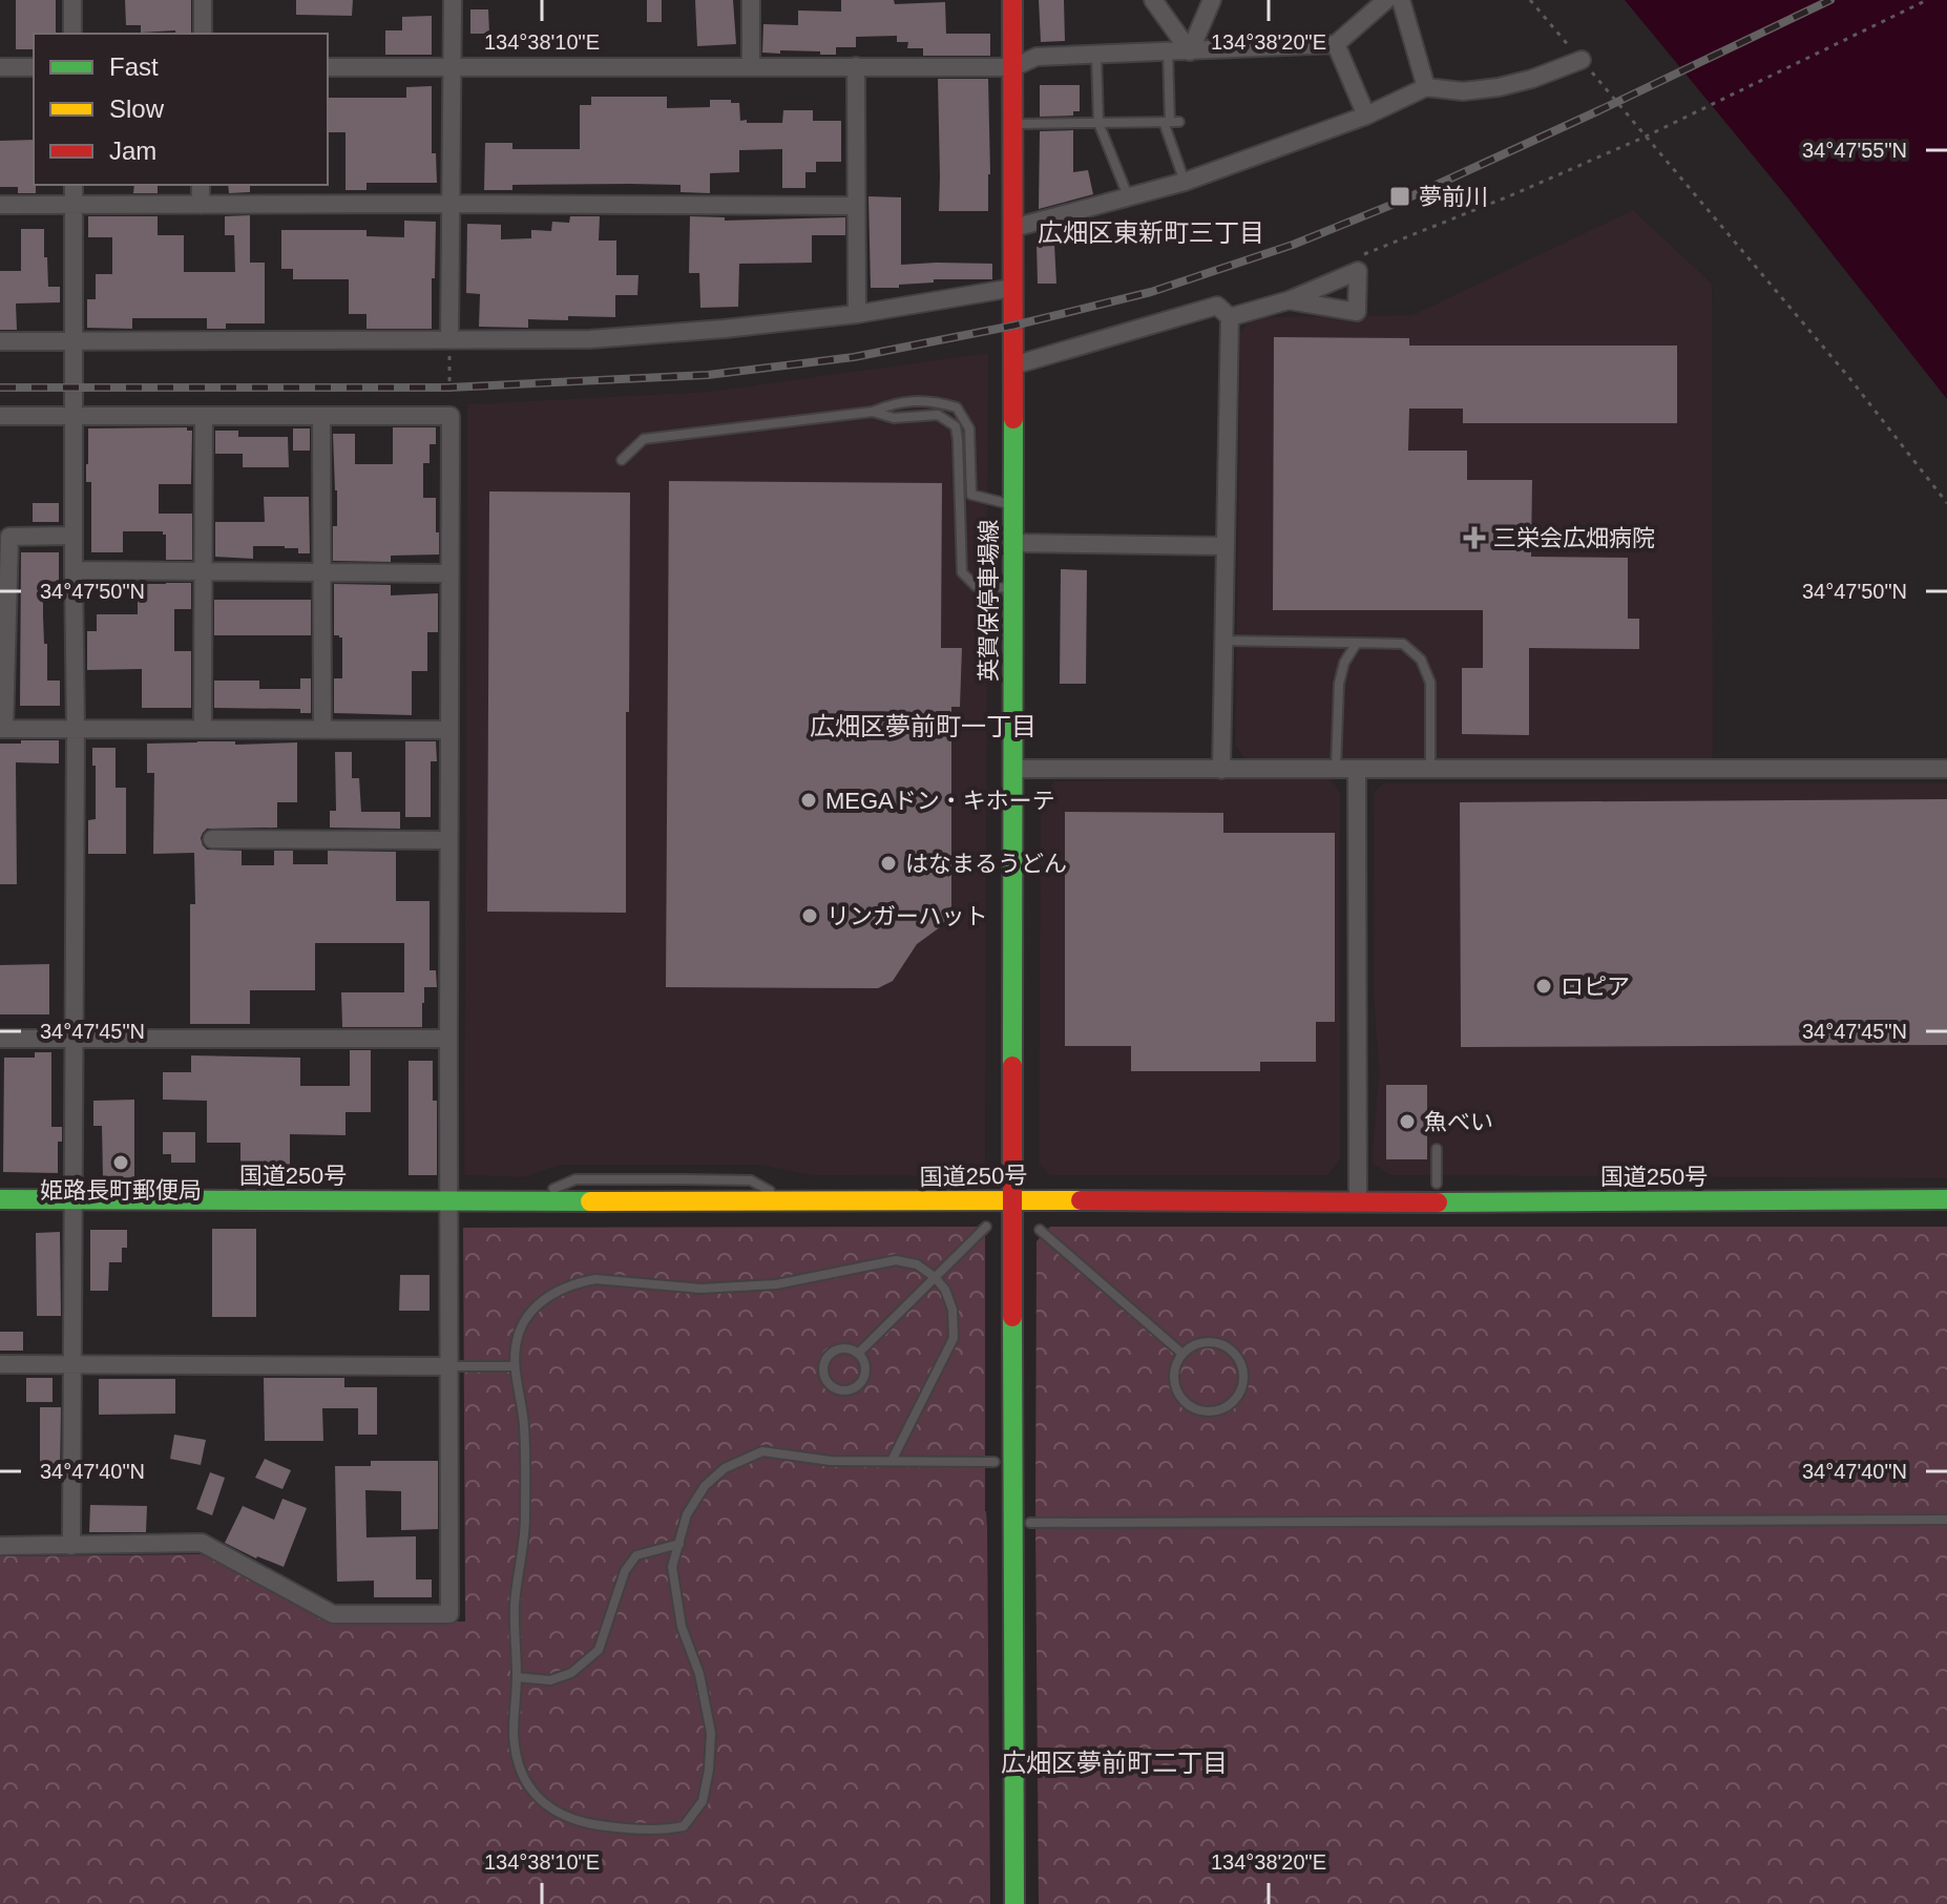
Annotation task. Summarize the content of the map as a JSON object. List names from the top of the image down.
{
  "streets": {
    "main road": ["英賀保停車場線", "国道250号"]
  },
  "crossings": [
    ["英賀保停車場線", "国道250号"]
  ],
  "districts": ["広畑区東新町三丁目", "広畑区夢前町一丁目", "広畑区夢前町二丁目"],
  "places": {
    "transit": ["夢前川"],
    "health": ["三栄会広畑病院"],
    "other": [
      "MEGAドン・キホーテ",
      "はなまるうどん",
      "リンガーハット",
      "ロピア",
      "魚べい",
      "姫路長町郵便局"
    ]
  },
  "legend": ["Fast", "Slow", "Jam"],
  "coordinates": [
    "134°38'10\"E",
    "134°38'20\"E",
    "34°47'55\"N",
    "34°47'50\"N",
    "34°47'45\"N",
    "34°47'40\"N"
  ]
}
